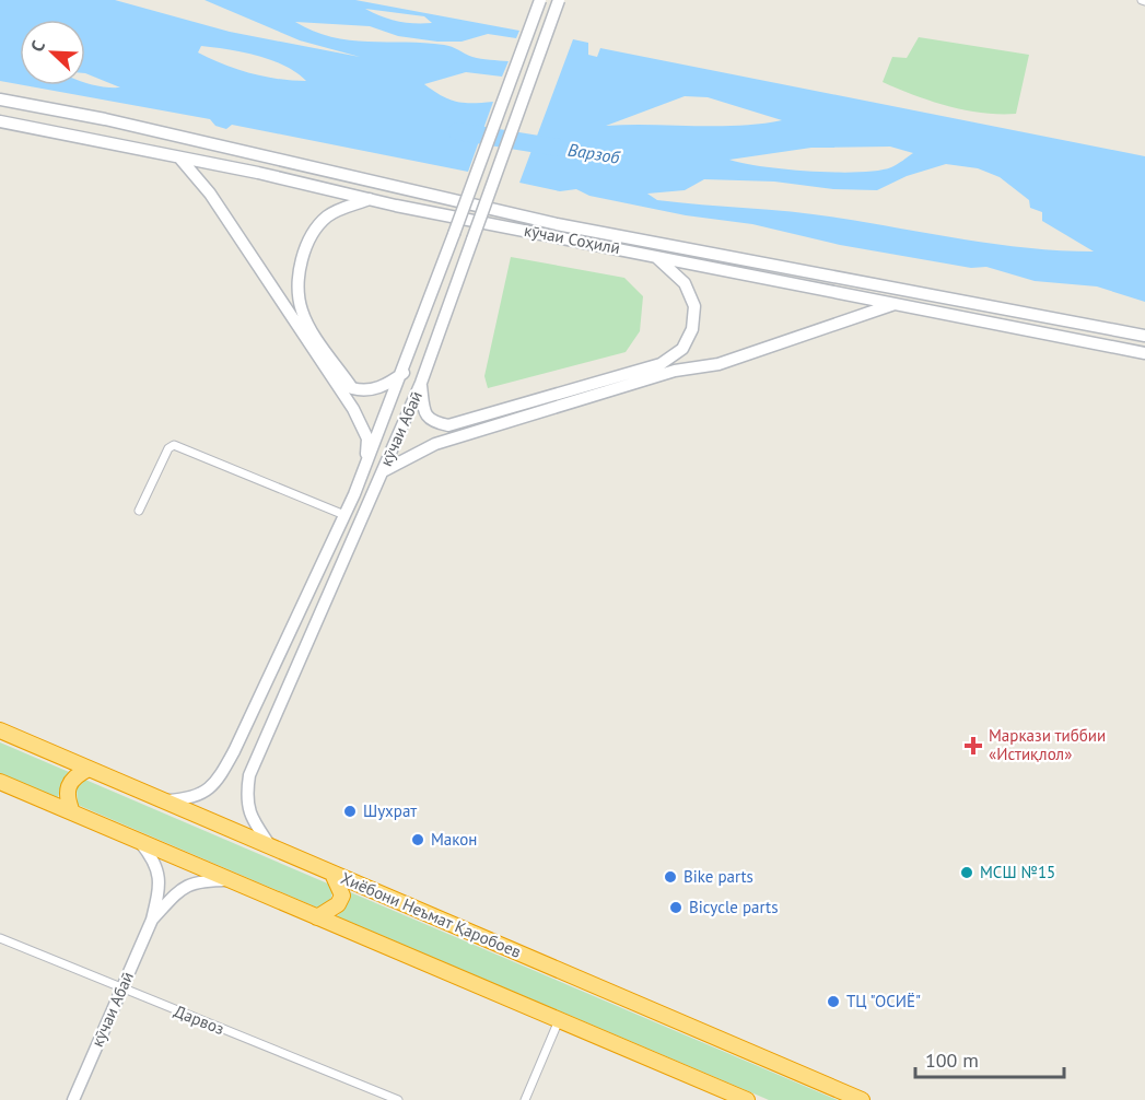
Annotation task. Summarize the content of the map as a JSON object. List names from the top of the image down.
{
  "streets": {
    "highway": ["Хиёбони Неъмат Қаробоев"],
    "main road": ["кӯчаи Соҳилӣ", "кӯчаи Абаӣ"],
    "street": ["Дарвоз"]
  },
  "crossings": [
    ["кӯчаи Абаӣ", "Хиёбони Неъмат Қаробоев"],
    ["кӯчаи Абаӣ", "Дарвоз"]
  ],
  "water": ["Варзоб"],
  "places": {
    "health": ["Маркази тиббии «Истиқлол»"],
    "other": [
      "Шухрат",
      "Макон",
      "МСШ №15",
      "Bike parts",
      "Bicycle parts",
      "ТЦ \"ОСИЁ\""
    ]
  },
  "scale_bar": "100 m",
  "north": "top left"
}
